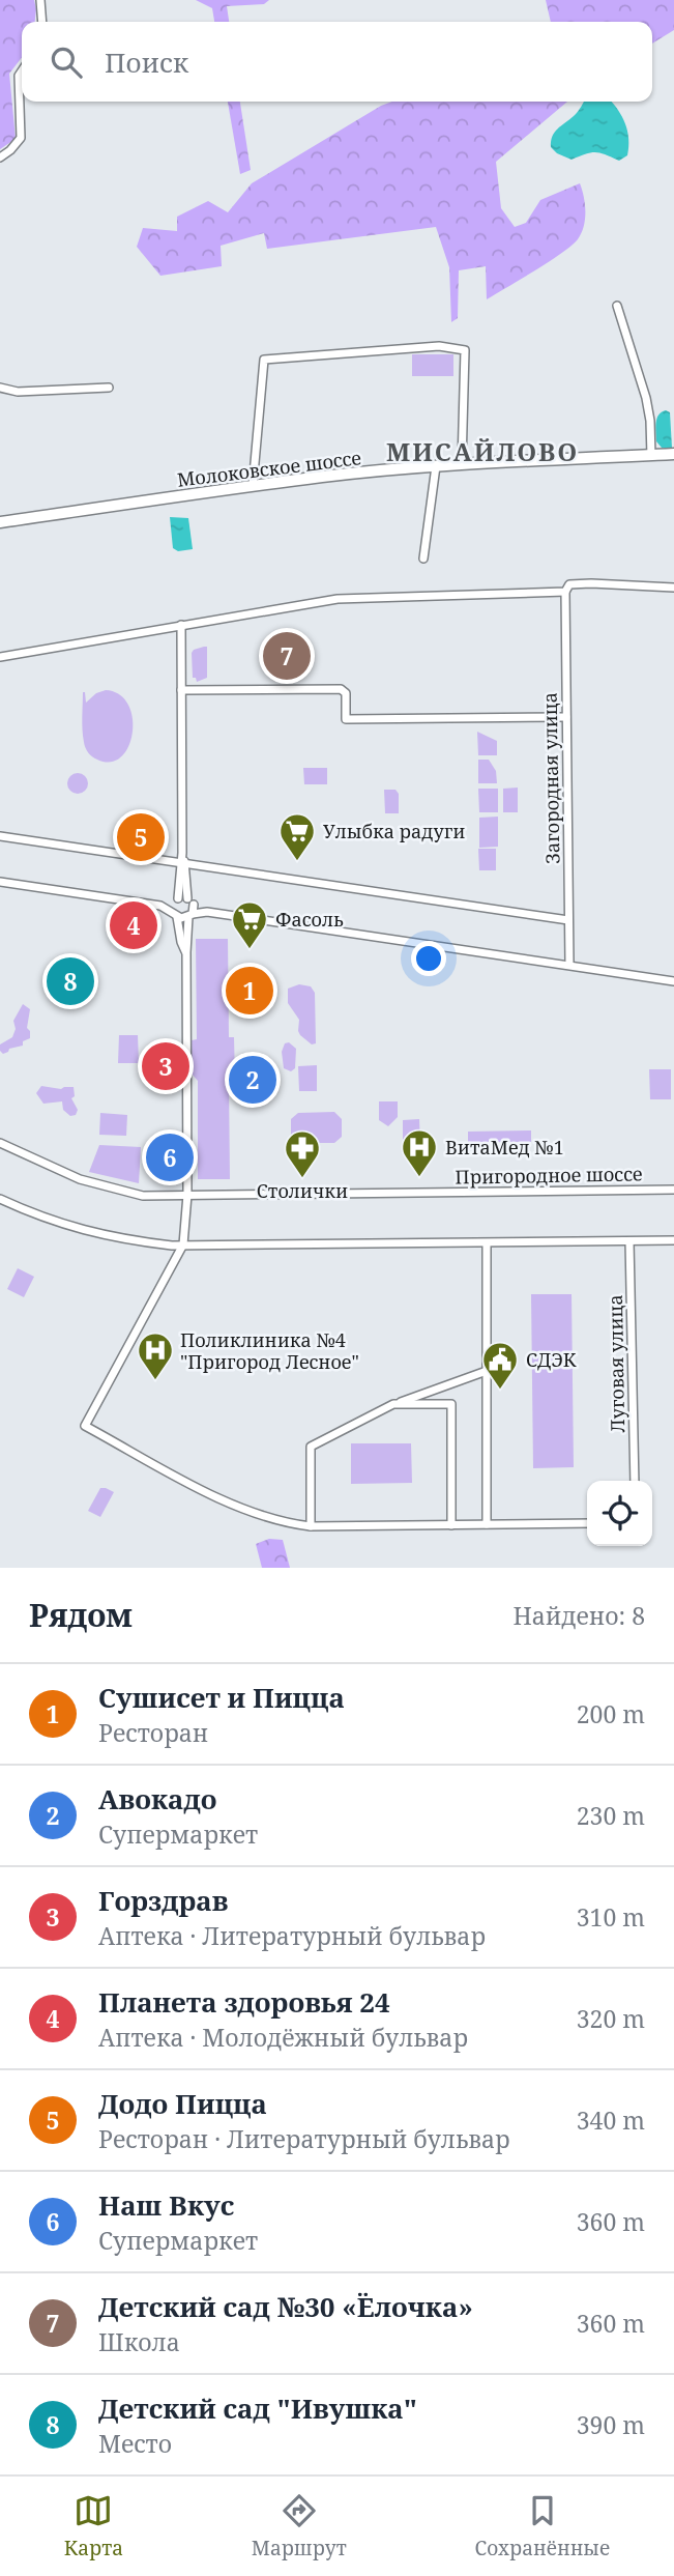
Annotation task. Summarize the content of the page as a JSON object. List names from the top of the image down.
{
  "streets": {
    "main road": ["Молоковское шоссе"],
    "street": ["Загородная улица", "Пригородное шоссе", "Луговая улица"]
  },
  "districts": ["МИСАЙЛОВО"],
  "places": {
    "supermarket": ["Улыбка радуги", "Фасоль"],
    "hospital": ["ВитаМед №1", "Поликлиника №4 \"Пригород Лесное\""],
    "pharmacy": ["Столички"],
    "public building": ["СДЭК"]
  },
  "page": {
    "search": "Поиск",
    "pins": [
      "7",
      "5",
      "4",
      "8",
      "1",
      "3",
      "2",
      "6"
    ],
    "heading": ["Рядом", "Найдено: 8"],
    "list": [
      {
        "mark": "1",
        "name": "Сушисет и Пицца",
        "note": "Ресторан",
        "value": "200 m"
      },
      {
        "mark": "2",
        "name": "Авокадо",
        "note": "Супермаркет",
        "value": "230 m"
      },
      {
        "mark": "3",
        "name": "Горздрав",
        "note": "Аптека · Литературный бульвар",
        "value": "310 m"
      },
      {
        "mark": "4",
        "name": "Планета здоровья 24",
        "note": "Аптека · Молодёжный бульвар",
        "value": "320 m"
      },
      {
        "mark": "5",
        "name": "Додо Пицца",
        "note": "Ресторан · Литературный бульвар",
        "value": "340 m"
      },
      {
        "mark": "6",
        "name": "Наш Вкус",
        "note": "Супермаркет",
        "value": "360 m"
      },
      {
        "mark": "7",
        "name": "Детский сад №30 «Ёлочка»",
        "note": "Школа",
        "value": "360 m"
      },
      {
        "mark": "8",
        "name": "Детский сад \"Ивушка\"",
        "note": "Место",
        "value": "390 m"
      }
    ],
    "nav": ["Карта", "Маршрут", "Сохранённые"]
  }
}
